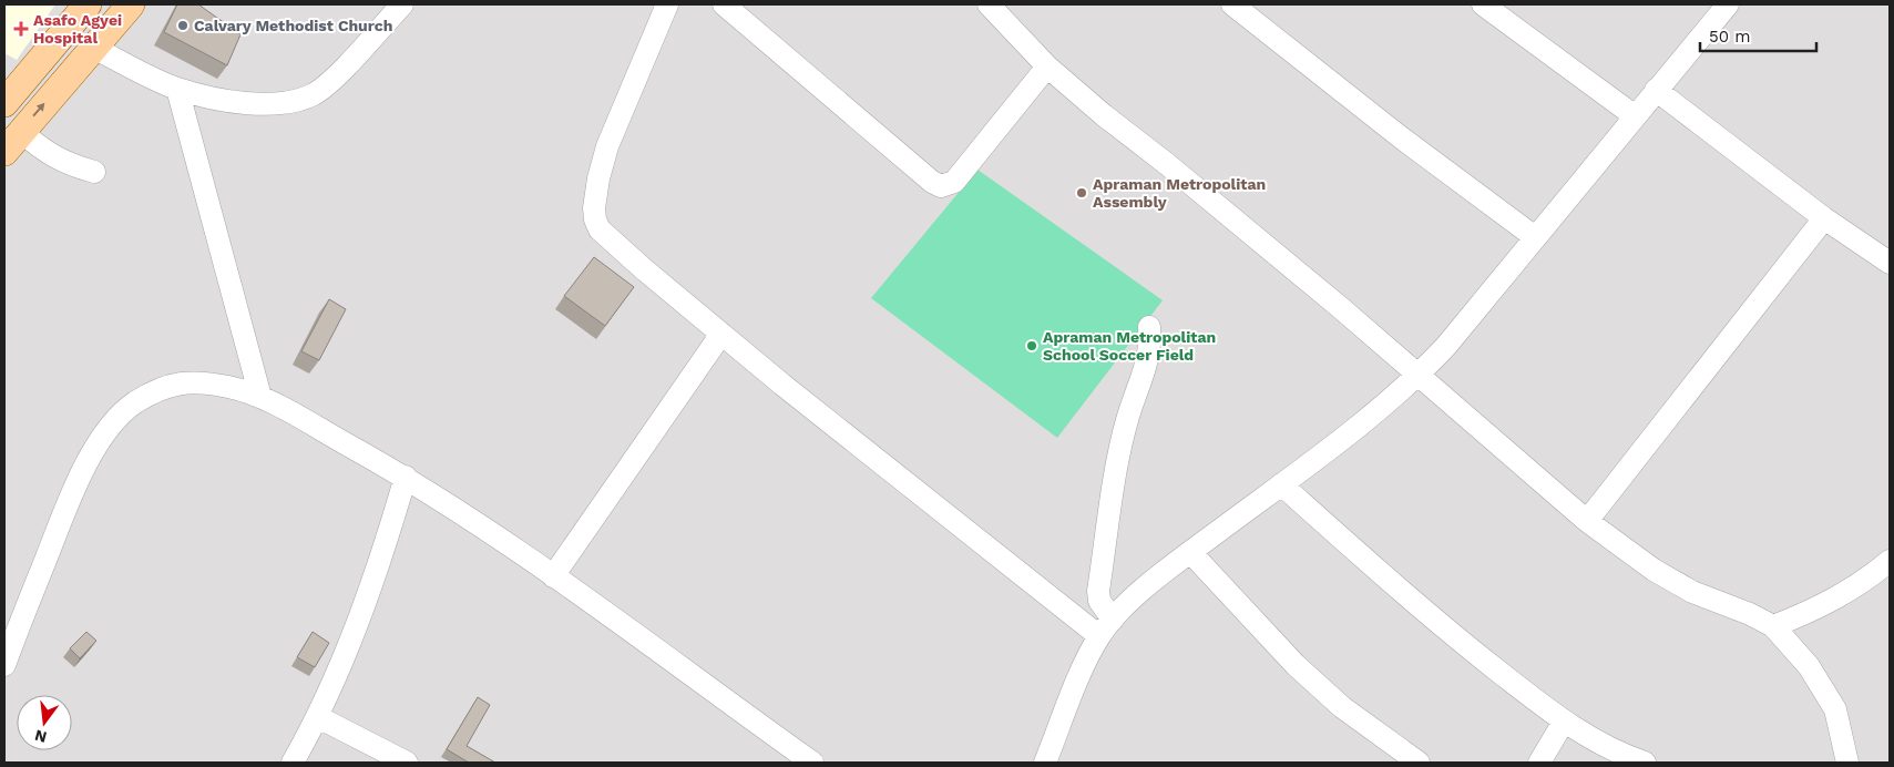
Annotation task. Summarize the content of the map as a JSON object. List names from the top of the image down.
{
  "places": {
    "other": ["Calvary Methodist Church", "Apraman Metropolitan Assembly", "Apraman Metropolitan School Soccer Field"],
    "health": ["Asafo Agyei Hospital"]
  },
  "scale_bar": "50 m",
  "north": "bottom"
}
